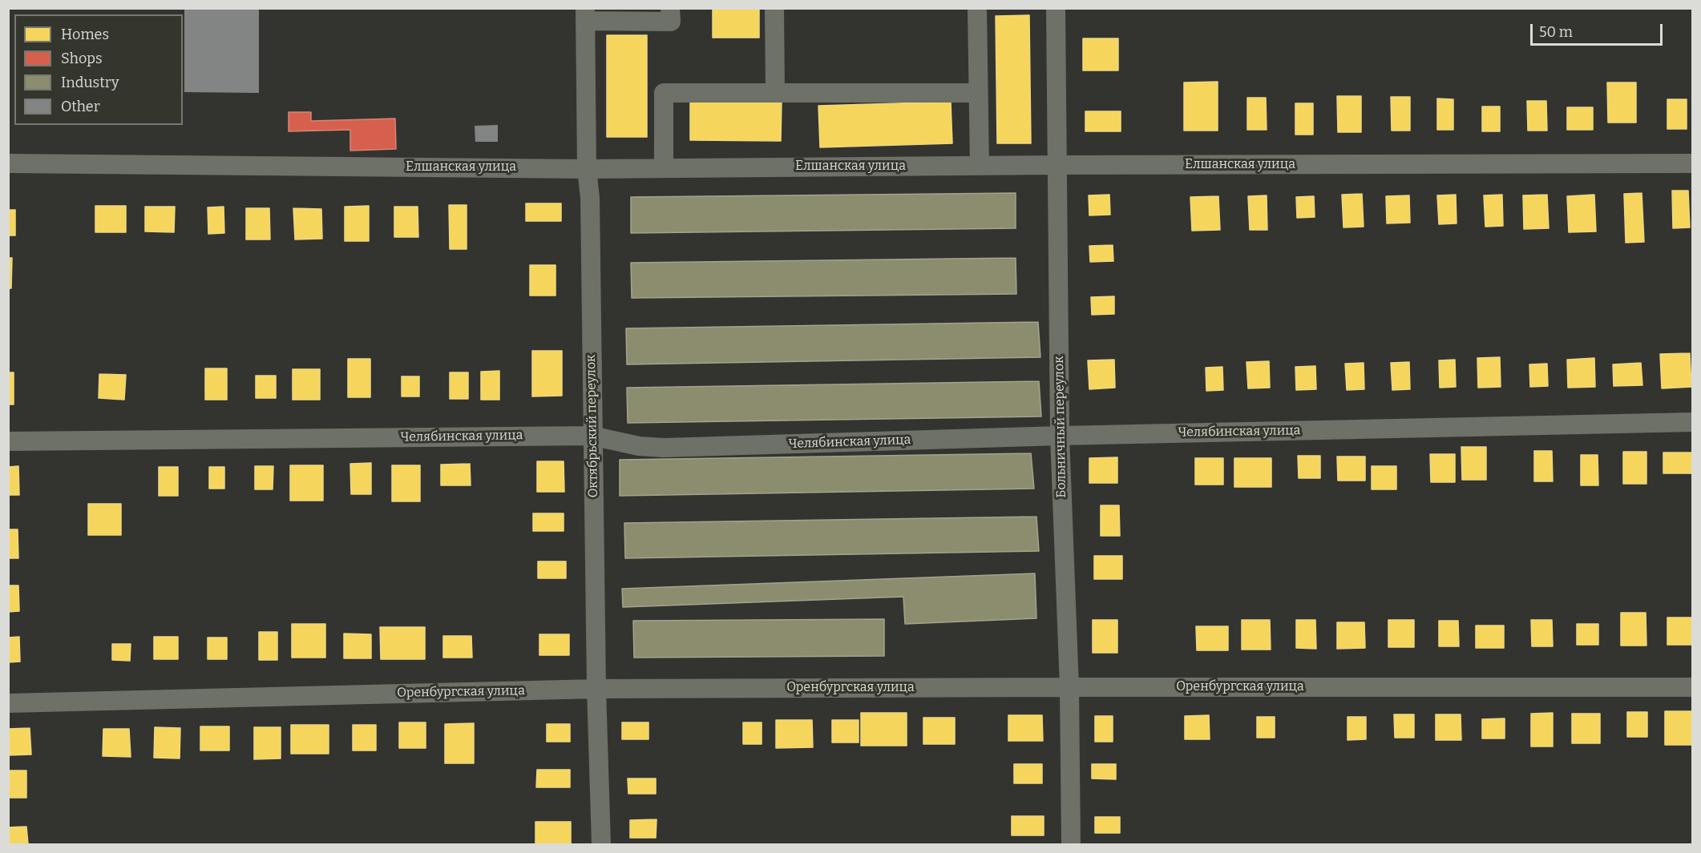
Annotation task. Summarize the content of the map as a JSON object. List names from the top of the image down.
{
  "streets": {
    "street": [
      "Елшанская улица",
      "Октябрьский переулок",
      "Больничный переулок",
      "Челябинская улица",
      "Оренбургская улица"
    ]
  },
  "crossings": [
    ["Елшанская улица", "Октябрьский переулок"],
    ["Елшанская улица", "Больничный переулок"],
    ["Октябрьский переулок", "Челябинская улица"],
    ["Октябрьский переулок", "Оренбургская улица"],
    ["Больничный переулок", "Челябинская улица"],
    ["Больничный переулок", "Оренбургская улица"]
  ],
  "legend": [
    "Homes",
    "Shops",
    "Industry",
    "Other"
  ],
  "scale_bar": "50 m"
}
